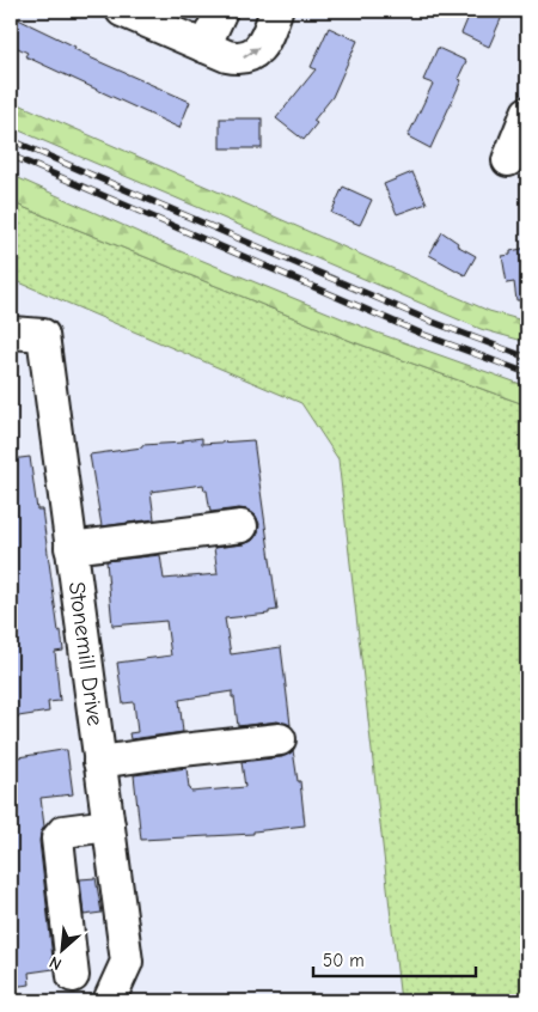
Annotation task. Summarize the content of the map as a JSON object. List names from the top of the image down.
{
  "streets": {
    "street": ["Stonemill Drive"]
  },
  "scale_bar": "50 m",
  "north": "bottom left"
}
